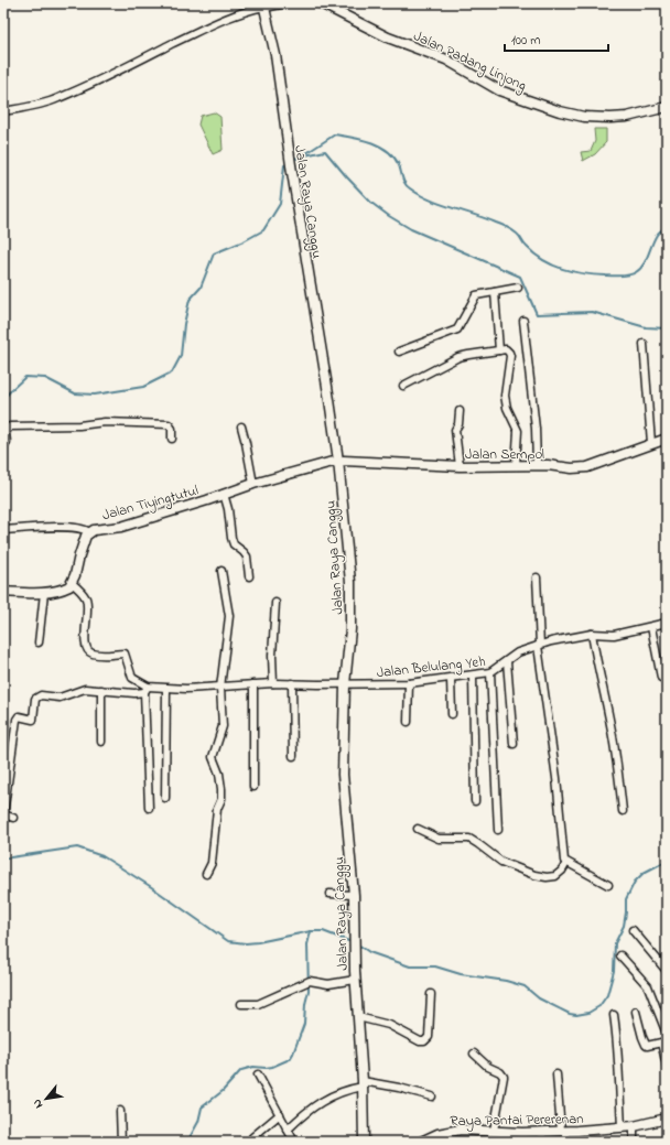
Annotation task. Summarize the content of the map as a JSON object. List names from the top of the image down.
{
  "streets": {
    "street": [
      "Jalan Padang Linjong",
      "Jalan Raya Canggu",
      "Jalan Sempol",
      "Jalan Tiyingtutul",
      "Jalan Belulang Yeh",
      "Raya Pantai Pererenan"
    ]
  },
  "crossings": [
    ["Jalan Raya Canggu", "Jalan Sempol"],
    ["Jalan Raya Canggu", "Jalan Tiyingtutul"],
    ["Jalan Raya Canggu", "Jalan Belulang Yeh"],
    ["Jalan Sempol", "Jalan Tiyingtutul"]
  ],
  "scale_bar": "100 m",
  "north": "bottom left"
}
